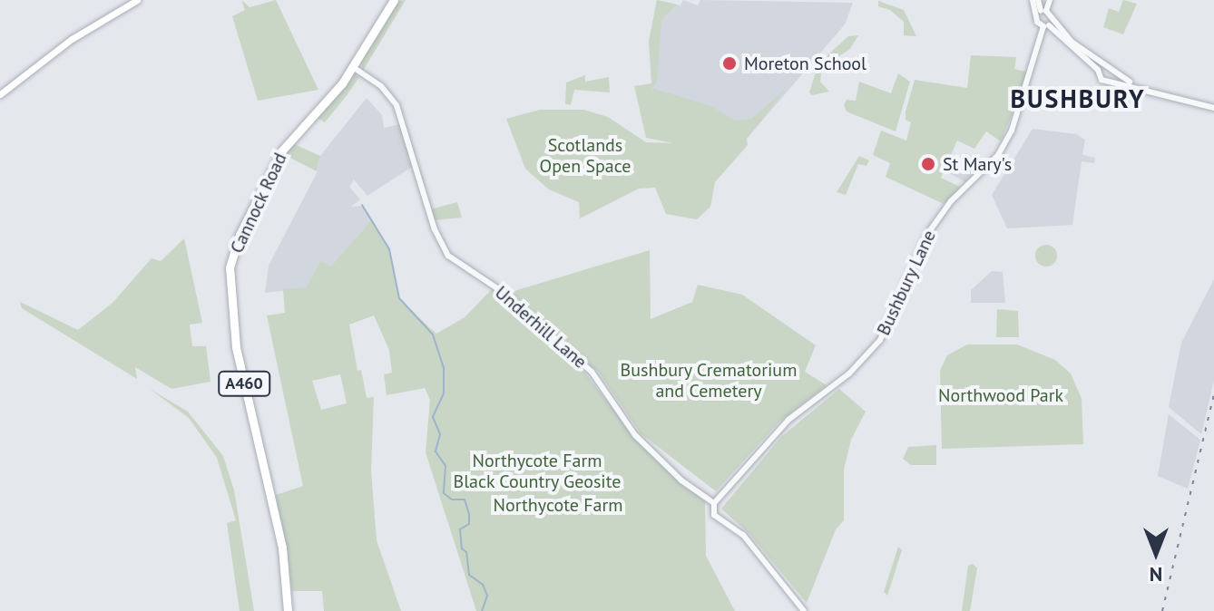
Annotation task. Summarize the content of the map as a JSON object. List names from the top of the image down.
{
  "streets": {
    "highway": ["Cannock Road", "A460"],
    "street": ["Bushbury Lane", "Underhill Lane"]
  },
  "crossings": [
    ["Cannock Road", "Underhill Lane"],
    ["Bushbury Lane", "Underhill Lane"]
  ],
  "districts": ["BUSHBURY"],
  "parks": [
    "Scotlands Open Space",
    "Bushbury Crematorium and Cemetery",
    "Northwood Park",
    "Northycote Farm Black Country Geosite",
    "Northycote Farm"
  ],
  "places": ["Moreton School", "St Mary's"],
  "north": "bottom"
}
